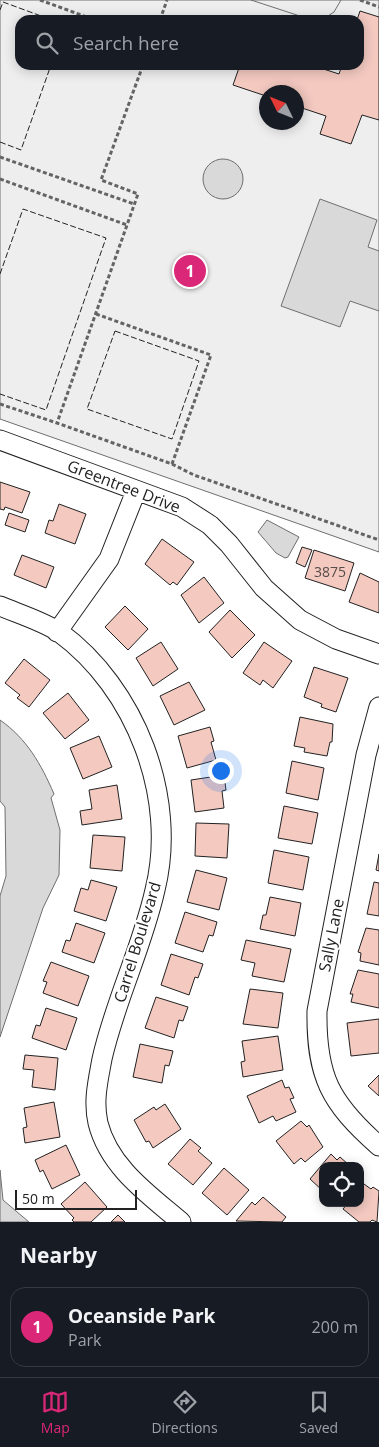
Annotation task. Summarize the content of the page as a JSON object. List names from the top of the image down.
{
  "streets": {
    "street": ["Greentree Drive", "Sally Lane", "Carrel Boulevard"]
  },
  "house_numbers": ["3875"],
  "scale_bar": "50 m",
  "north": "top left",
  "page": {
    "search": "Search here",
    "pins": "1",
    "scale": "50 m",
    "heading": "Nearby",
    "list": [
      {
        "mark": "1",
        "name": "Oceanside Park",
        "note": "Park",
        "value": "200 m"
      }
    ],
    "nav": ["Map", "Directions", "Saved"]
  }
}
